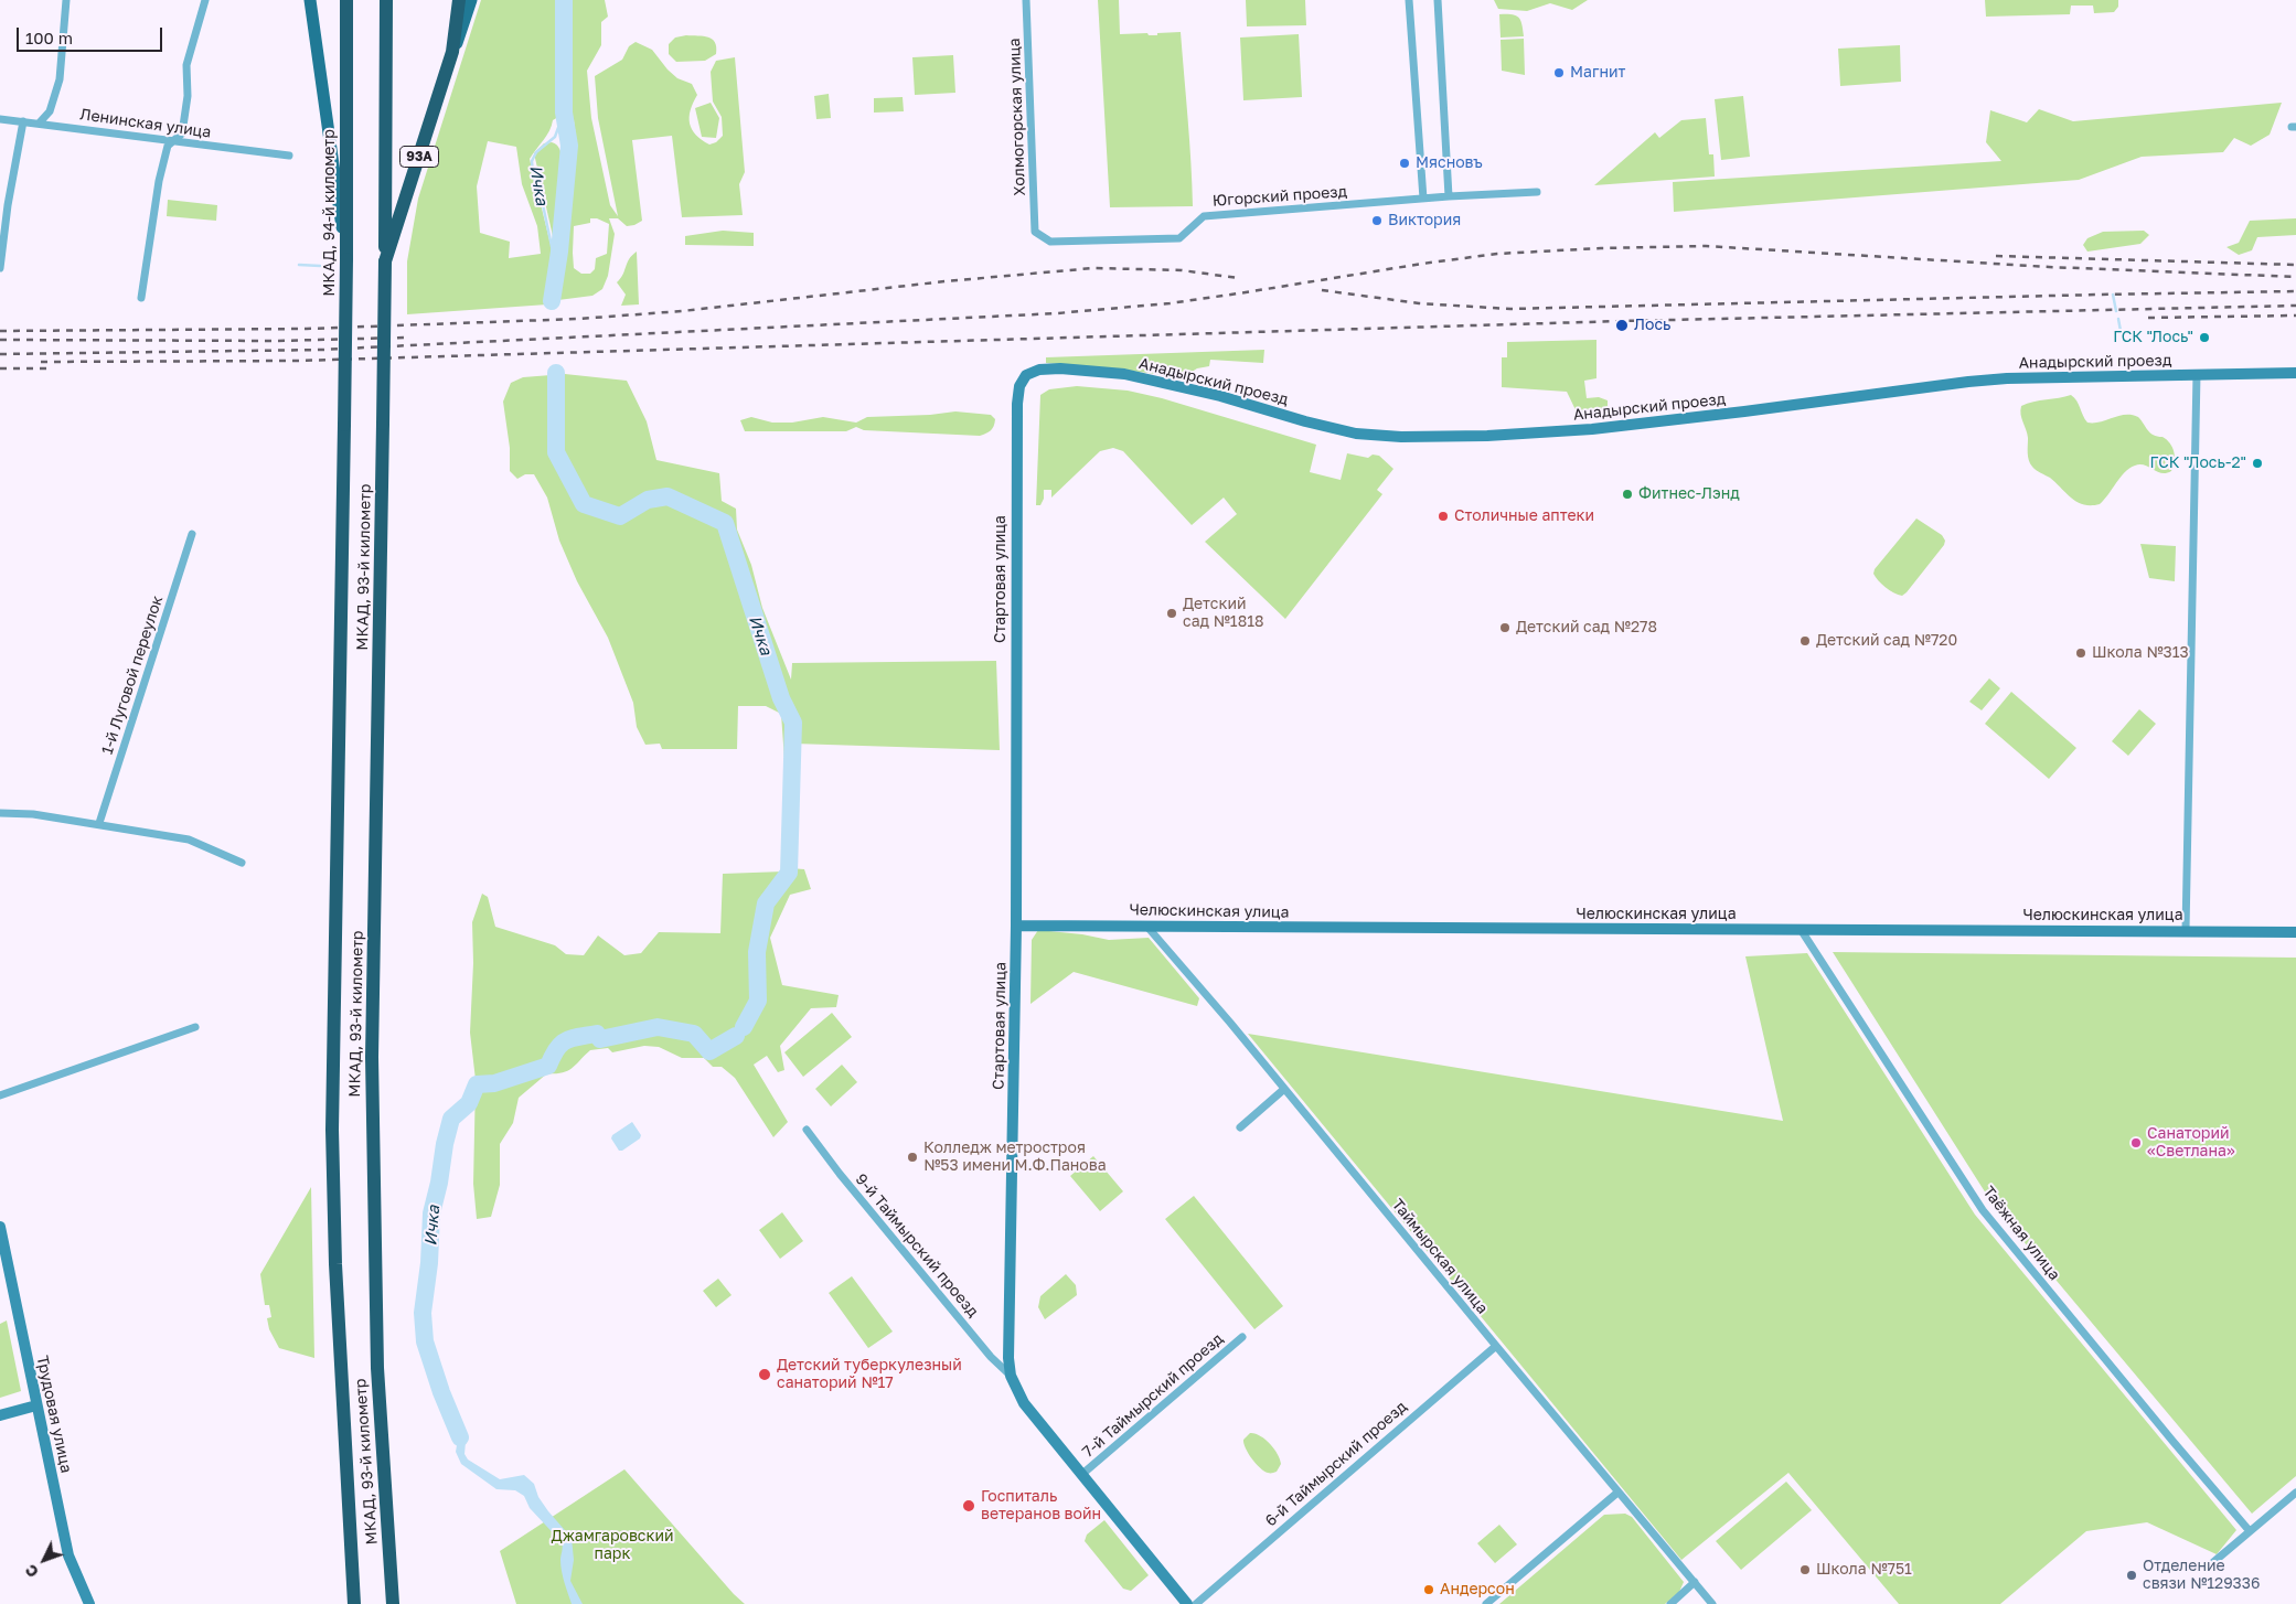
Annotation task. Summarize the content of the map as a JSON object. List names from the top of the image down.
{
  "streets": {
    "highway": ["93A", "МКАД, 94-й километр", "МКАД, 93-й километр"],
    "street": [
      "Холмогорская улица",
      "Ленинская улица",
      "Югорский проезд",
      "Анадырский проезд",
      "Стартовая улица",
      "1-й Луговой переулок",
      "Челюскинская улица",
      "Таёжная улица",
      "9-й Таймырский проезд",
      "Таймырская улица",
      "7-й Таймырский проезд",
      "Трудовая улица",
      "6-й Таймырский проезд"
    ]
  },
  "crossings": [
    ["Холмогорская улица", "Югорский проезд"],
    ["93A", "МКАД, 93-й километр"],
    ["МКАД, 94-й километр", "МКАД, 93-й километр"],
    ["Анадырский проезд", "Стартовая улица"],
    ["Стартовая улица", "Челюскинская улица"],
    ["Стартовая улица", "9-й Таймырский проезд"],
    ["Стартовая улица", "7-й Таймырский проезд"],
    ["Челюскинская улица", "Таёжная улица"],
    ["Челюскинская улица", "Таймырская улица"],
    ["Таймырская улица", "6-й Таймырский проезд"]
  ],
  "water": ["Ичка"],
  "parks": ["Джамгаровский парк"],
  "places": [
    "Магнит",
    "Мясновъ",
    "Виктория",
    "Лось",
    "ГСК \"Лось\"",
    "ГСК \"Лось-2\"",
    "Фитнес-Лэнд",
    "Столичные аптеки",
    "Детский сад №1818",
    "Детский сад №278",
    "Детский сад №720",
    "Школа №313",
    "Санаторий «Светлана»",
    "Колледж метростроя №53 имени М.Ф.Панова",
    "Детский туберкулезный санаторий №17",
    "Госпиталь ветеранов войн",
    "Школа №751",
    "Отделение связи №129336",
    "Андерсон"
  ],
  "scale_bar": "100 m",
  "north": "bottom left"
}
